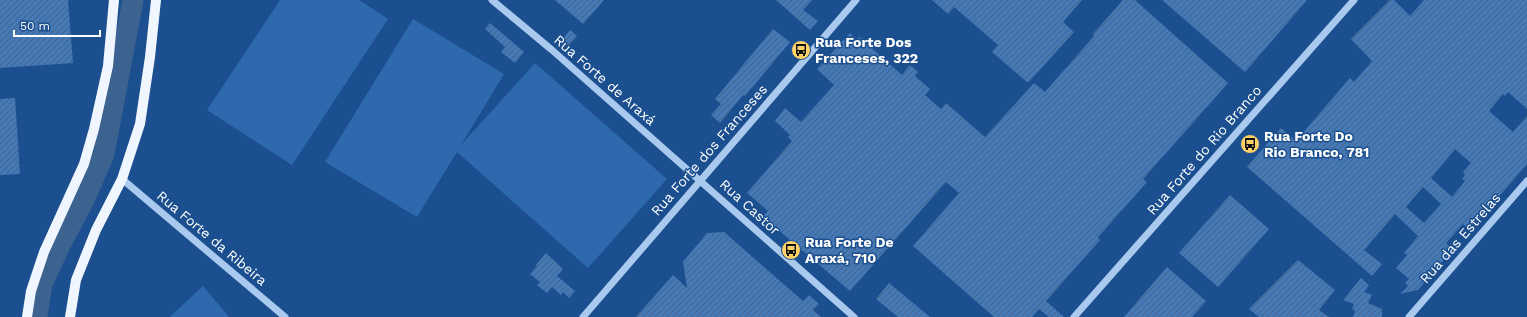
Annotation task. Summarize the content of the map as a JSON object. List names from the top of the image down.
{
  "streets": {
    "street": [
      "Rua Forte de Araxá",
      "Rua Forte dos Franceses",
      "Rua Forte do Rio Branco",
      "Rua Castor",
      "Rua Forte da Ribeira",
      "Rua das Estrelas"
    ]
  },
  "crossings": [
    ["Rua Forte de Araxá", "Rua Forte dos Franceses"],
    ["Rua Forte de Araxá", "Rua Castor"],
    ["Rua Forte dos Franceses", "Rua Castor"]
  ],
  "places": {
    "bus stop": ["Rua Forte Dos Franceses, 322", "Rua Forte Do Rio Branco, 781", "Rua Forte De Araxá, 710"]
  },
  "scale_bar": "50 m"
}
